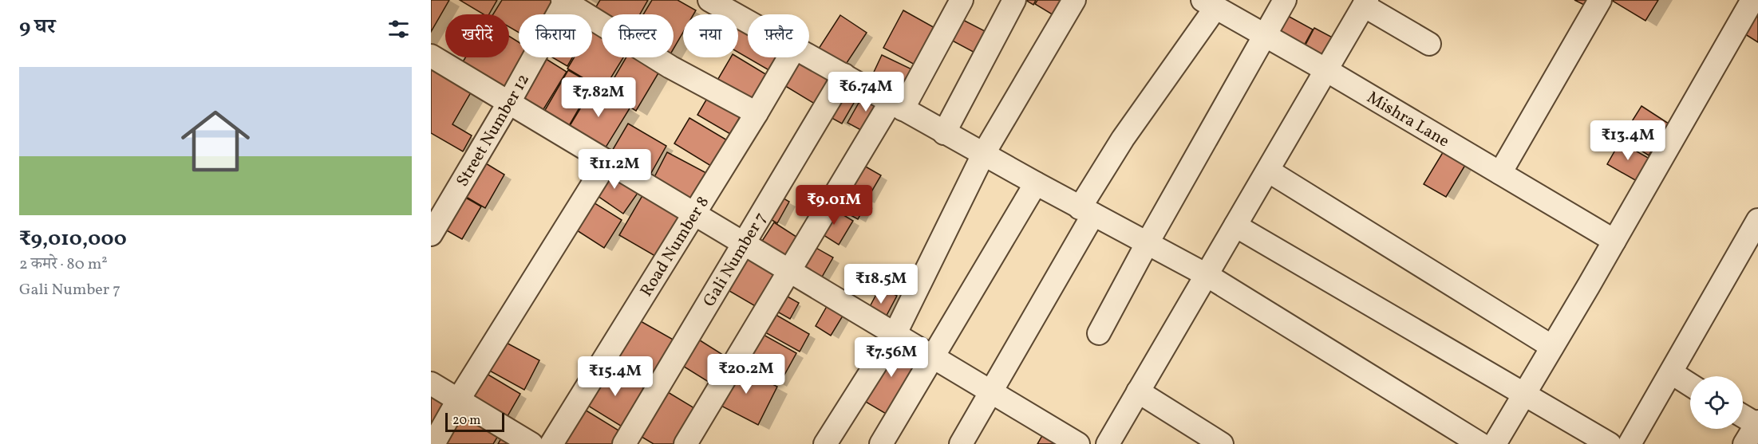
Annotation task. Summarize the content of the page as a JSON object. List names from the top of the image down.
{
  "streets": {
    "street": [
      "Mishra Lane",
      "Street Number 12",
      "Road Number 8",
      "Gali Number 7"
    ]
  },
  "scale_bar": "20 m",
  "page": {
    "heading": "9 घर",
    "chip": [
      "खरीदें",
      "किराया",
      "फ़िल्टर",
      "नया",
      "फ़्लैट"
    ],
    "list": [
      {
        "name": "₹9,010,000",
        "note": "2 कमरे · 80 m² · Gali Number 7"
      }
    ],
    "price": [
      "₹6.74M",
      "₹7.82M",
      "₹13.4M",
      "₹11.2M",
      "₹9.01M",
      "₹18.5M",
      "₹7.56M",
      "₹20.2M",
      "₹15.4M"
    ],
    "scale": "20 m"
  }
}
